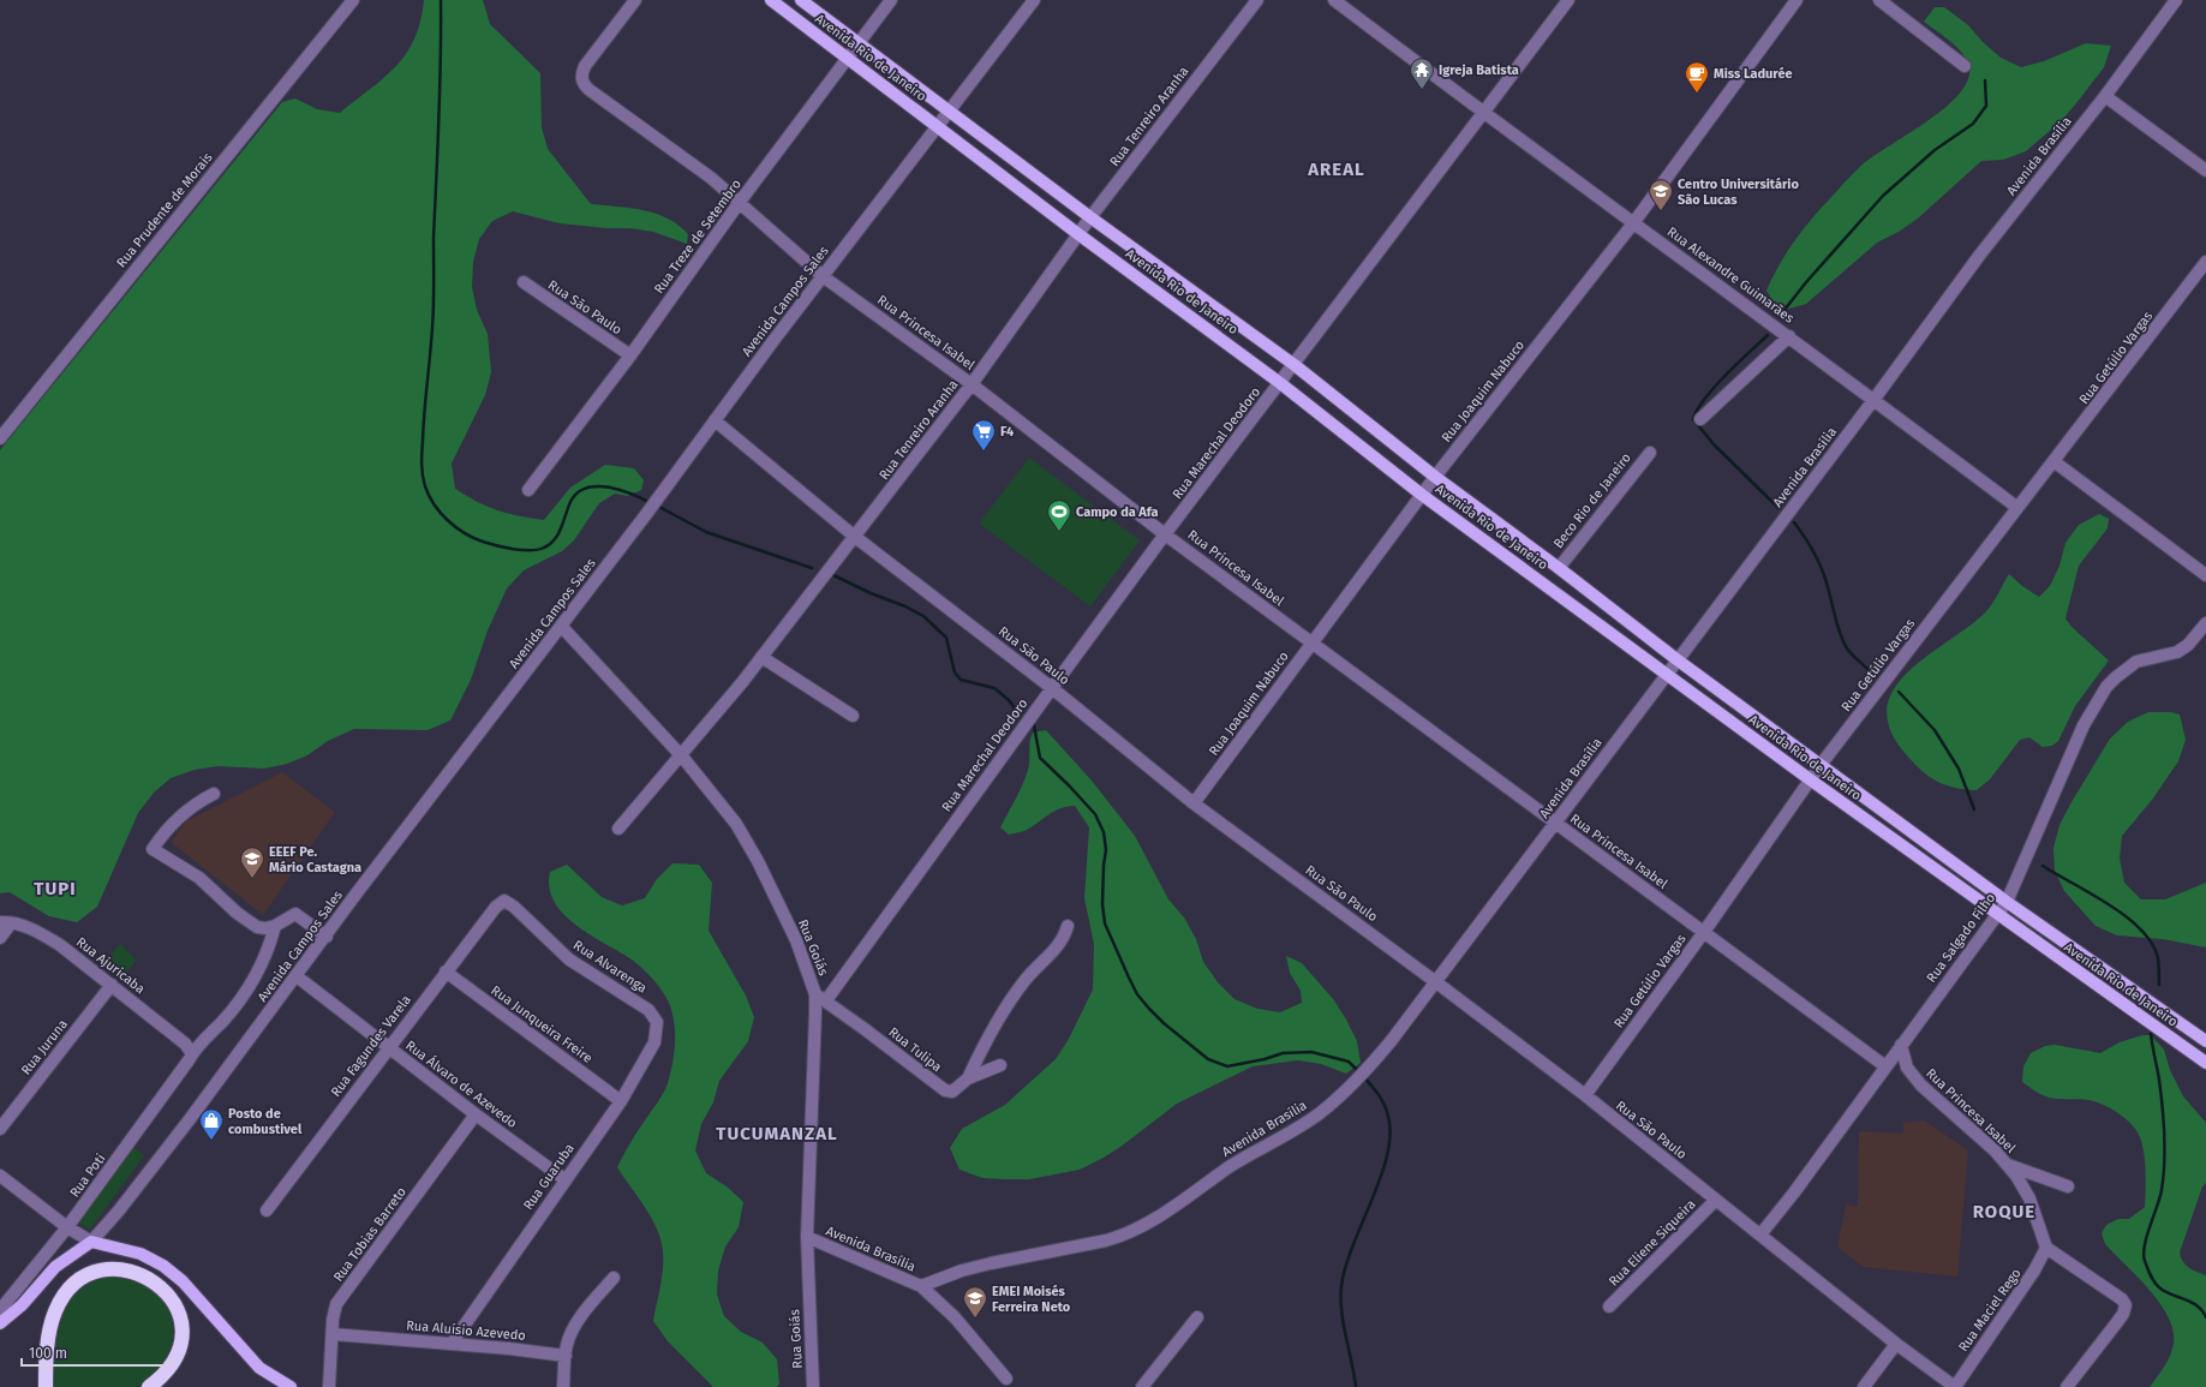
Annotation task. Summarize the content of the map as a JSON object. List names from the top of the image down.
{
  "streets": {
    "main road": ["Avenida Rio de Janeiro"],
    "street": [
      "Rua Tenreiro Aranha",
      "Avenida Brasília",
      "Rua Prudente de Morais",
      "Rua Treze de Setembro",
      "Rua Alexandre Guimarães",
      "Avenida Campos Sales",
      "Rua São Paulo",
      "Rua Princesa Isabel",
      "Rua Getúlio Vargas",
      "Rua Joaquim Nabuco",
      "Rua Marechal Deodoro",
      "Beco Rio de Janeiro",
      "Rua Salgado Filho",
      "Rua Goiás",
      "Rua Ajuricaba",
      "Rua Alvarenga",
      "Rua Junqueira Freire",
      "Rua Fagundes Varela",
      "Rua Juruna",
      "Rua Tulipa",
      "Rua Álvaro de Azevedo",
      "Rua Poti",
      "Rua Guaruba",
      "Rua Tobias Barreto",
      "Rua Eliene Siqueira",
      "Rua Maciel Rego",
      "Rua Aluísio Azevedo"
    ]
  },
  "crossings": [
    ["Avenida Rio de Janeiro", "Rua Tenreiro Aranha"],
    ["Avenida Rio de Janeiro", "Avenida Brasília"],
    ["Avenida Rio de Janeiro", "Rua Treze de Setembro"],
    ["Avenida Rio de Janeiro", "Avenida Campos Sales"],
    ["Avenida Rio de Janeiro", "Rua Getúlio Vargas"],
    ["Avenida Rio de Janeiro", "Rua Joaquim Nabuco"],
    ["Avenida Rio de Janeiro", "Rua Marechal Deodoro"],
    ["Avenida Rio de Janeiro", "Beco Rio de Janeiro"],
    ["Avenida Rio de Janeiro", "Rua Salgado Filho"],
    ["Rua Tenreiro Aranha", "Rua São Paulo"],
    ["Rua Tenreiro Aranha", "Rua Princesa Isabel"],
    ["Rua Tenreiro Aranha", "Rua Goiás"],
    ["Avenida Brasília", "Rua Alexandre Guimarães"],
    ["Avenida Brasília", "Rua São Paulo"],
    ["Avenida Brasília", "Rua Princesa Isabel"],
    ["Avenida Brasília", "Rua Goiás"],
    ["Rua Treze de Setembro", "Rua São Paulo"],
    ["Rua Treze de Setembro", "Rua Princesa Isabel"],
    ["Rua Alexandre Guimarães", "Rua Getúlio Vargas"],
    ["Rua Alexandre Guimarães", "Rua Joaquim Nabuco"],
    ["Rua Alexandre Guimarães", "Rua Marechal Deodoro"],
    ["Avenida Campos Sales", "Rua São Paulo"],
    ["Avenida Campos Sales", "Rua Princesa Isabel"],
    ["Avenida Campos Sales", "Rua Goiás"],
    ["Avenida Campos Sales", "Rua Álvaro de Azevedo"],
    ["Rua São Paulo", "Rua Getúlio Vargas"],
    ["Rua São Paulo", "Rua Joaquim Nabuco"],
    ["Rua São Paulo", "Rua Marechal Deodoro"],
    ["Rua São Paulo", "Rua Salgado Filho"],
    ["Rua São Paulo", "Rua Eliene Siqueira"],
    ["Rua São Paulo", "Rua Maciel Rego"],
    ["Rua Princesa Isabel", "Rua Getúlio Vargas"],
    ["Rua Princesa Isabel", "Rua Joaquim Nabuco"],
    ["Rua Princesa Isabel", "Rua Marechal Deodoro"],
    ["Rua Princesa Isabel", "Rua Salgado Filho"],
    ["Rua Princesa Isabel", "Rua Maciel Rego"],
    ["Rua Marechal Deodoro", "Rua Tulipa"],
    ["Rua Goiás", "Rua Tulipa"],
    ["Rua Ajuricaba", "Rua Juruna"],
    ["Rua Ajuricaba", "Rua Poti"],
    ["Rua Alvarenga", "Rua Fagundes Varela"],
    ["Rua Alvarenga", "Rua Guaruba"],
    ["Rua Junqueira Freire", "Rua Fagundes Varela"],
    ["Rua Junqueira Freire", "Rua Guaruba"],
    ["Rua Fagundes Varela", "Rua Álvaro de Azevedo"],
    ["Rua Álvaro de Azevedo", "Rua Guaruba"],
    ["Rua Álvaro de Azevedo", "Rua Tobias Barreto"],
    ["Rua Guaruba", "Rua Aluísio Azevedo"],
    ["Rua Tobias Barreto", "Rua Aluísio Azevedo"]
  ],
  "districts": [
    "AREAL",
    "TUPI",
    "TUCUMANZAL",
    "ROQUE"
  ],
  "places": {
    "temple": ["Igreja Batista"],
    "cafe": ["Miss Ladurée"],
    "school or university": ["Centro Universitário São Lucas", "EEEF Pe. Mário Castagna", "EMEI Moisés Ferreira Neto"],
    "supermarket": ["F4"],
    "sports": ["Campo da Afa"],
    "shop": ["Posto de combustivel"]
  },
  "scale_bar": "100 m"
}
